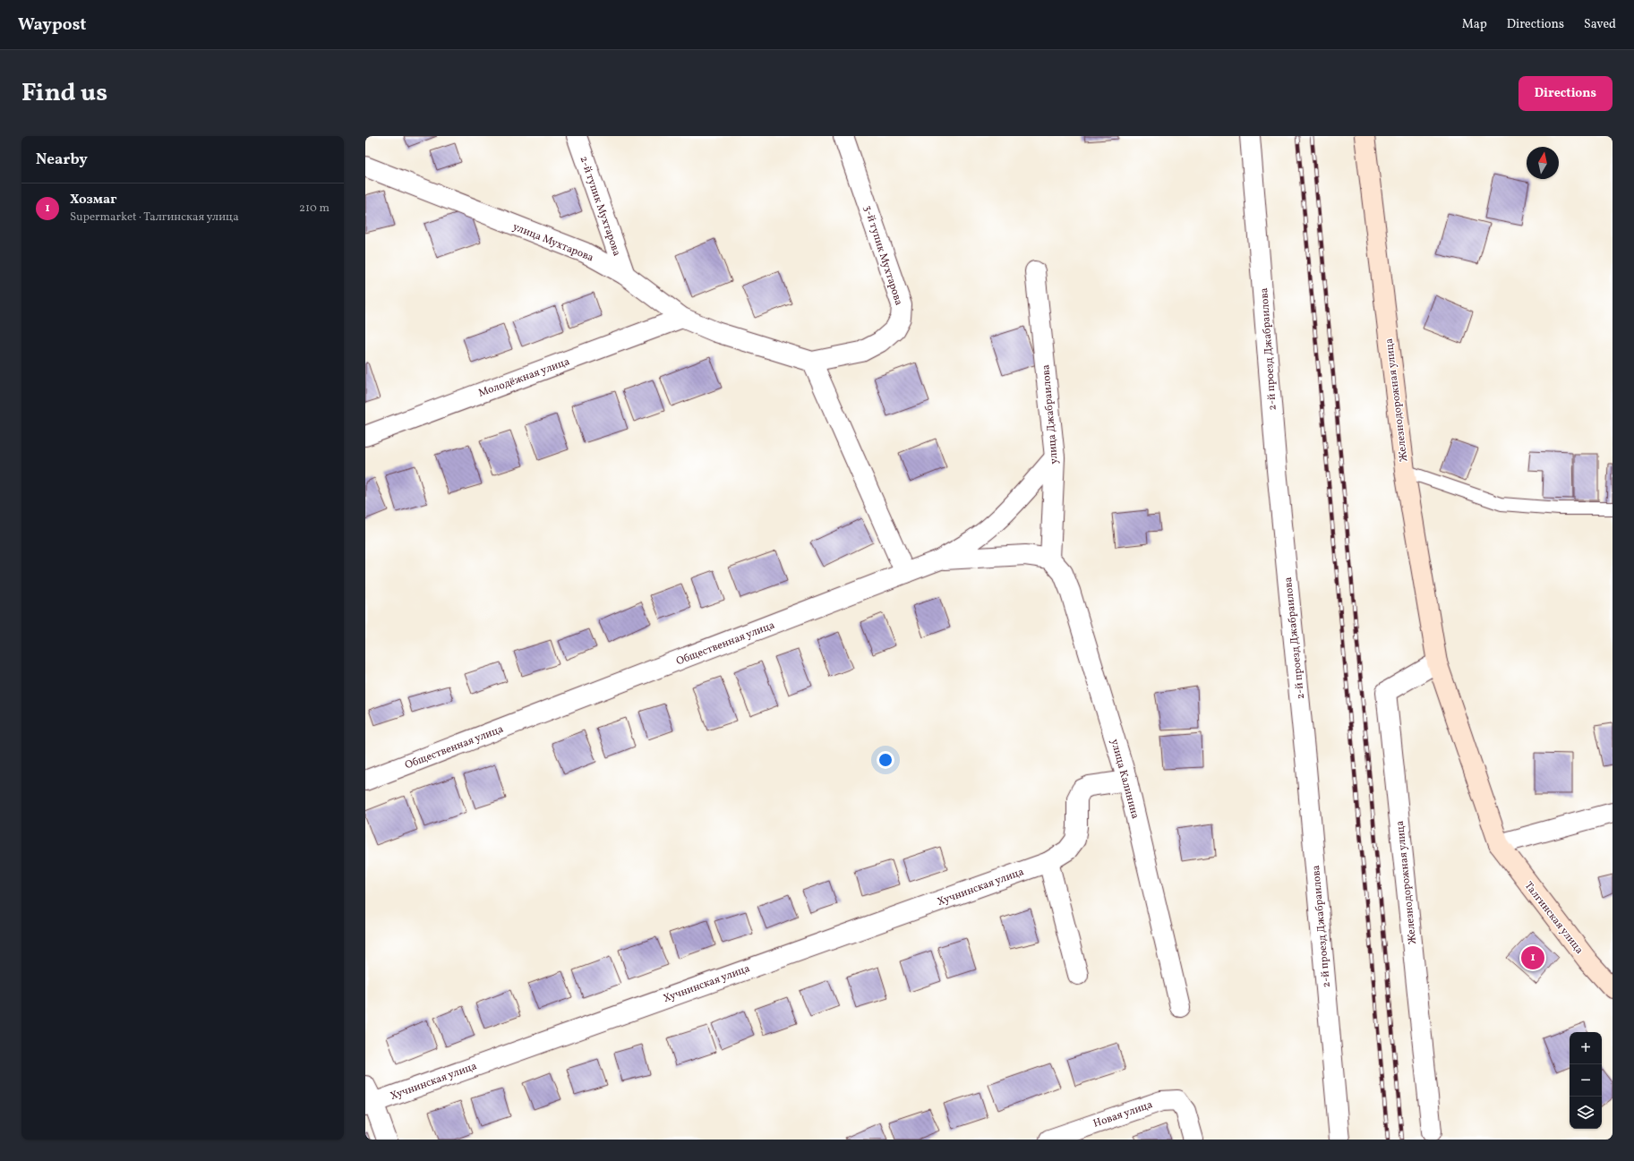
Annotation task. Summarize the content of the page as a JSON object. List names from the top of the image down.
{
  "streets": {
    "street": [
      "2-й тупик Мухтарова",
      "улица Мухтарова",
      "3-й тупик Мухтарова",
      "2-й проезд Джабраилова",
      "Молодёжная улица",
      "Железнодорожная улица",
      "улица Джабраилова",
      "Общественная улица",
      "улица Калинина",
      "Хучнинская улица",
      "Талгинская улица",
      "Новая улица"
    ]
  },
  "crossings": [
    ["2-й тупик Мухтарова", "улица Мухтарова"],
    ["улица Мухтарова", "3-й тупик Мухтарова"],
    ["улица Мухтарова", "Молодёжная улица"],
    ["Железнодорожная улица", "Талгинская улица"],
    ["улица Джабраилова", "Общественная улица"],
    ["улица Джабраилова", "улица Калинина"],
    ["улица Калинина", "Хучнинская улица"]
  ],
  "north": "top",
  "page": {
    "header": "Waypost",
    "nav": ["Map", "Directions", "Saved"],
    "title": "Find us",
    "buttons": "Directions",
    "heading": "Nearby",
    "list": [
      {
        "mark": "1",
        "name": "Хозмаг",
        "note": "Supermarket · Талгинская улица",
        "value": "210 m"
      }
    ],
    "pins": "1",
    "map_buttons": ["+", "−"]
  }
}
